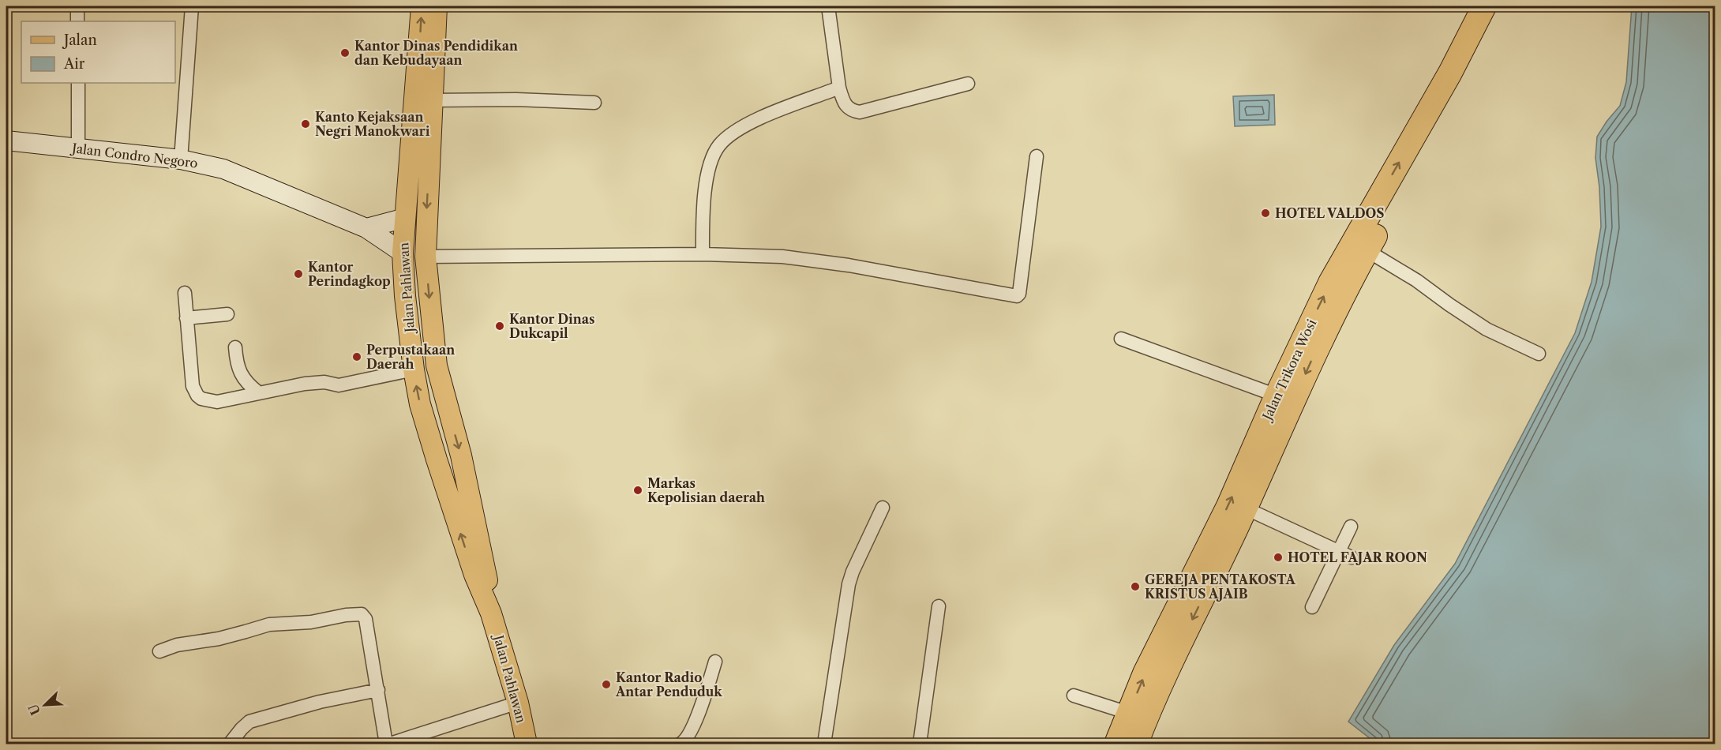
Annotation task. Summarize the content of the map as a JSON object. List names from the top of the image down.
{
  "streets": {
    "highway": ["Jalan Trikora Wosi"],
    "main road": ["Jalan Condro Negoro", "Jalan Pahlawan"]
  },
  "crossings": [
    ["Jalan Condro Negoro", "Jalan Pahlawan"]
  ],
  "places": [
    "Kantor Dinas Pendidikan dan Kebudayaan",
    "Kanto Kejaksaan Negri Manokwari",
    "HOTEL VALDOS",
    "Kantor Perindagkop",
    "Kantor Dinas Dukcapil",
    "Perpustakaan Daerah",
    "Markas Kepolisian daerah",
    "HOTEL FAJAR ROON",
    "GEREJA PENTAKOSTA KRISTUS AJAIB",
    "Kantor Radio Antar Penduduk"
  ],
  "legend": ["Jalan", "Air"],
  "north": "bottom left"
}
